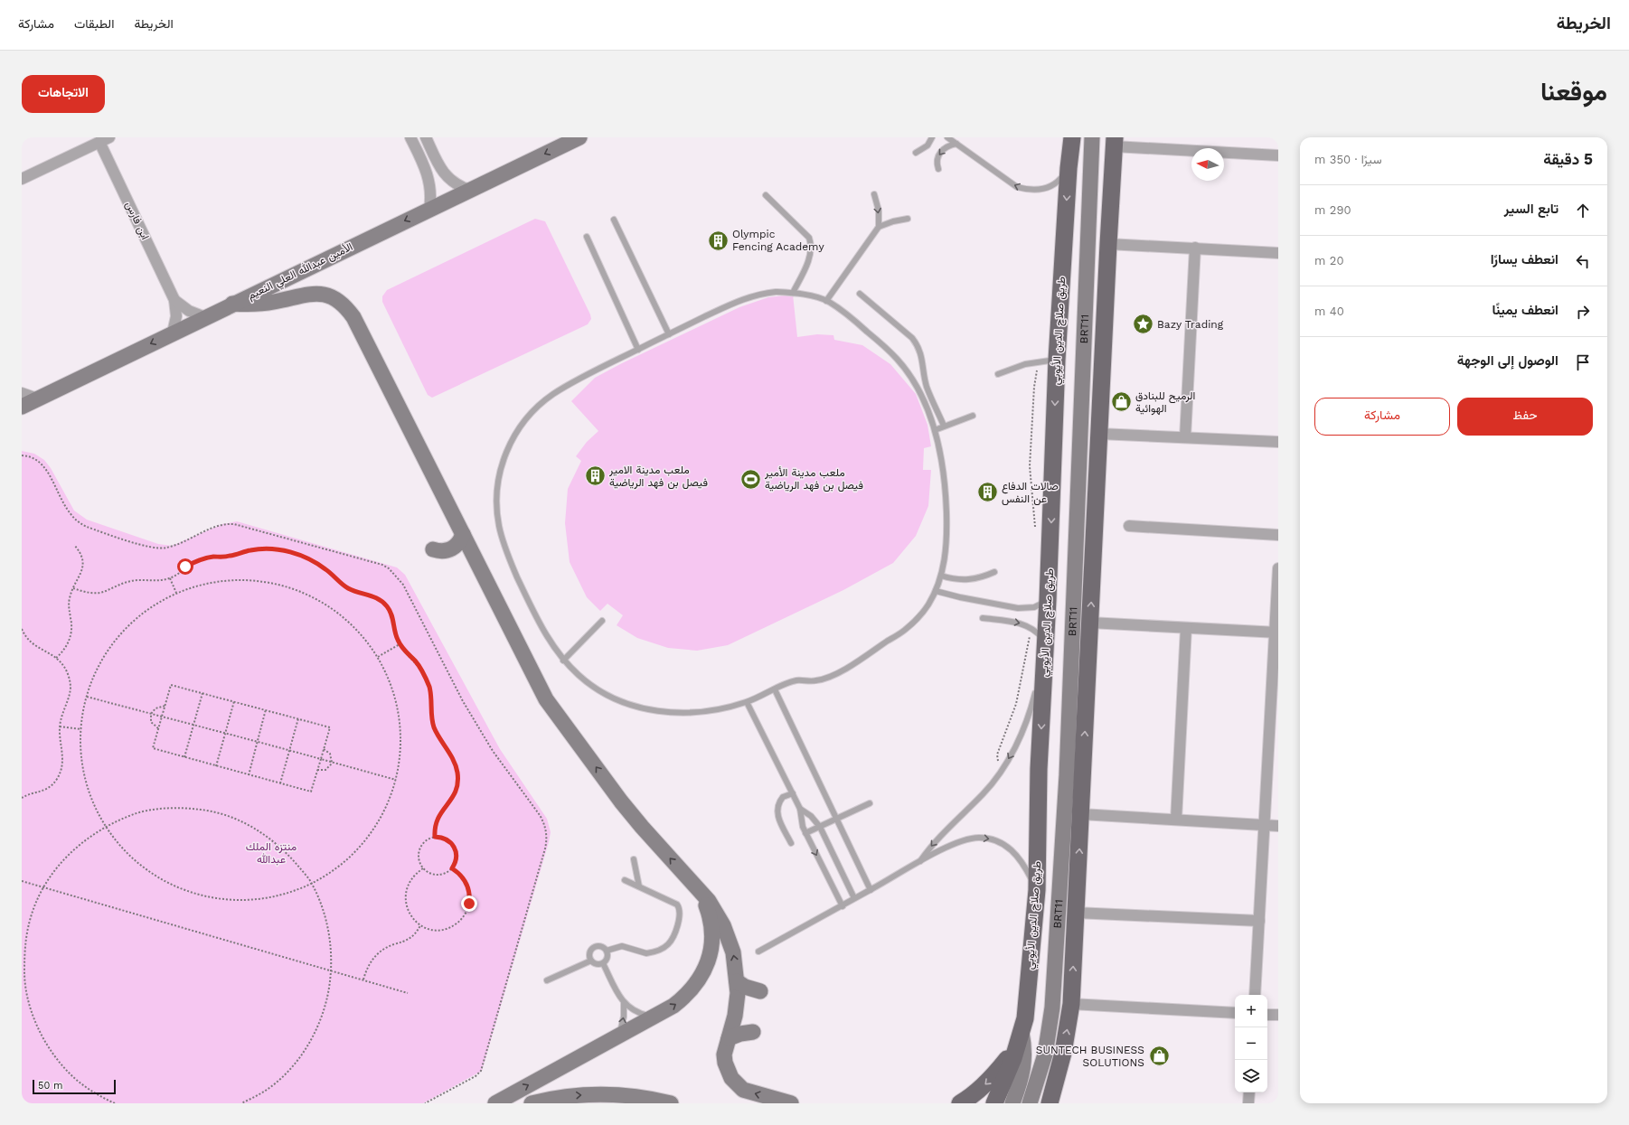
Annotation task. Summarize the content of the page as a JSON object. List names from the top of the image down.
{
  "streets": {
    "main road": ["الأمين عبدالله العلي النعيم", "BRT11", "طريق صلاح الدين الأيوبي"],
    "street": ["ابن فارس"]
  },
  "one_way": ["الأمين عبدالله العلي النعيم"],
  "parks": ["منتزه الملك عبدالله"],
  "places": {
    "building": ["Olympic Fencing Academy", "ملعب مدينة الامير فيصل بن فهد الرياضية", "صالات الدفاع عن النفس"],
    "place": ["Bazy Trading"],
    "shop": ["الرميح للبنادق الهوائية", "SUNTECH BUSINESS SOLUTIONS"],
    "sports": ["ملعب مدينة الأمير فيصل بن فهد الرياضية"]
  },
  "scale_bar": "50 m",
  "north": "left",
  "page": {
    "header": "الخريطة",
    "nav": ["الخريطة", "الطبقات", "مشاركة"],
    "title": "موقعنا",
    "buttons": [
      "الاتجاهات",
      ["حفظ", "مشاركة"]
    ],
    "heading": ["5 دقيقة", "سيرًا · 350 m"],
    "list": [
      ["تابع السير", "290 m"],
      ["انعطف يسارًا", "20 m"],
      ["انعطف يمينًا", "40 m"],
      "الوصول إلى الوجهة"
    ],
    "map_buttons": ["+", "−"],
    "scale": "50 m"
  }
}
